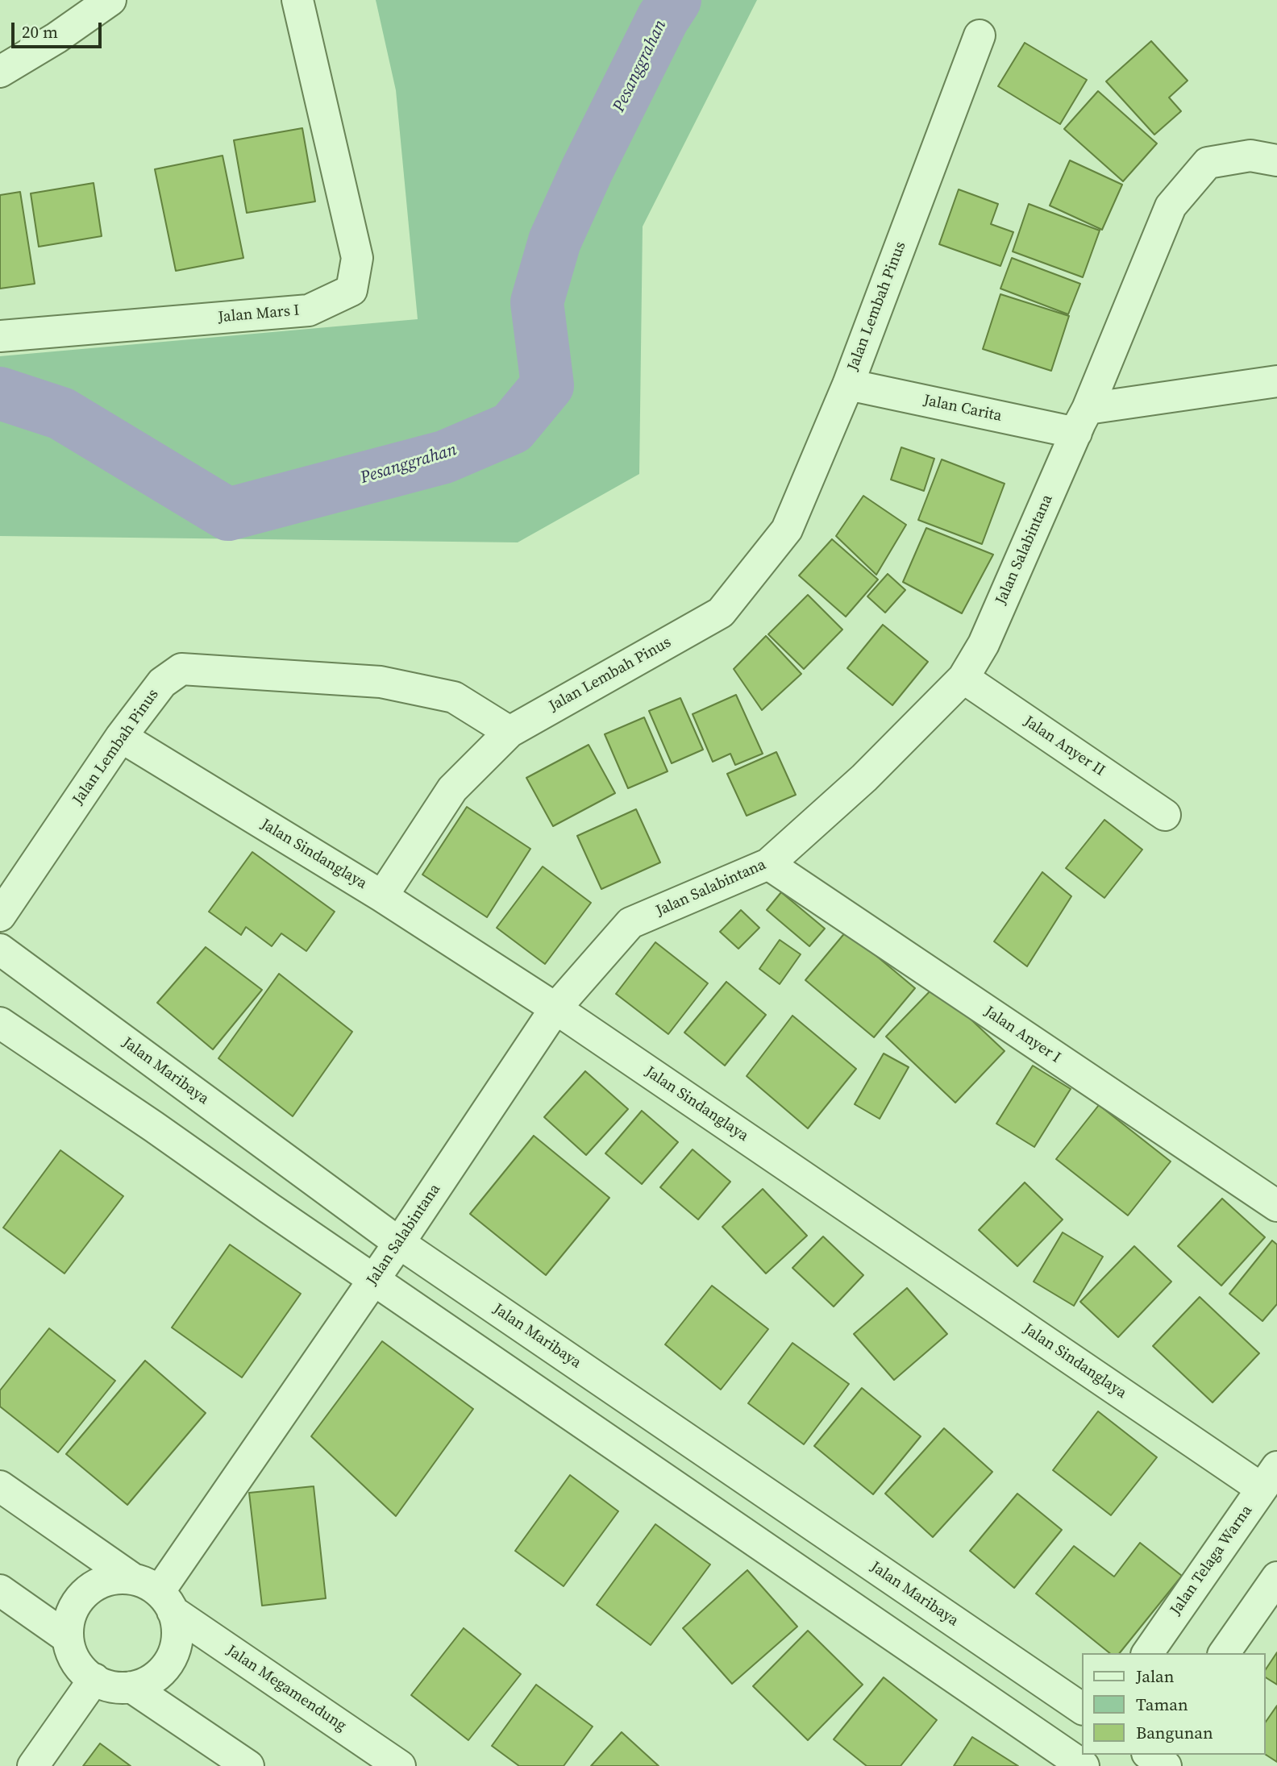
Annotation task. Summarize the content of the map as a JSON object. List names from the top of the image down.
{
  "streets": {
    "street": [
      "Jalan Lembah Pinus",
      "Jalan Mars I",
      "Jalan Carita",
      "Jalan Salabintana",
      "Jalan Anyer II",
      "Jalan Sindanglaya",
      "Jalan Anyer I",
      "Jalan Maribaya",
      "Jalan Telaga Warna",
      "Jalan Megamendung"
    ]
  },
  "crossings": [
    ["Jalan Lembah Pinus", "Jalan Carita"],
    ["Jalan Lembah Pinus", "Jalan Sindanglaya"],
    ["Jalan Carita", "Jalan Salabintana"],
    ["Jalan Salabintana", "Jalan Anyer II"],
    ["Jalan Salabintana", "Jalan Sindanglaya"],
    ["Jalan Salabintana", "Jalan Anyer I"],
    ["Jalan Salabintana", "Jalan Maribaya"],
    ["Jalan Salabintana", "Jalan Megamendung"],
    ["Jalan Sindanglaya", "Jalan Telaga Warna"]
  ],
  "water": ["Pesanggrahan"],
  "legend": ["Jalan", "Taman", "Bangunan"],
  "scale_bar": "20 m"
}
